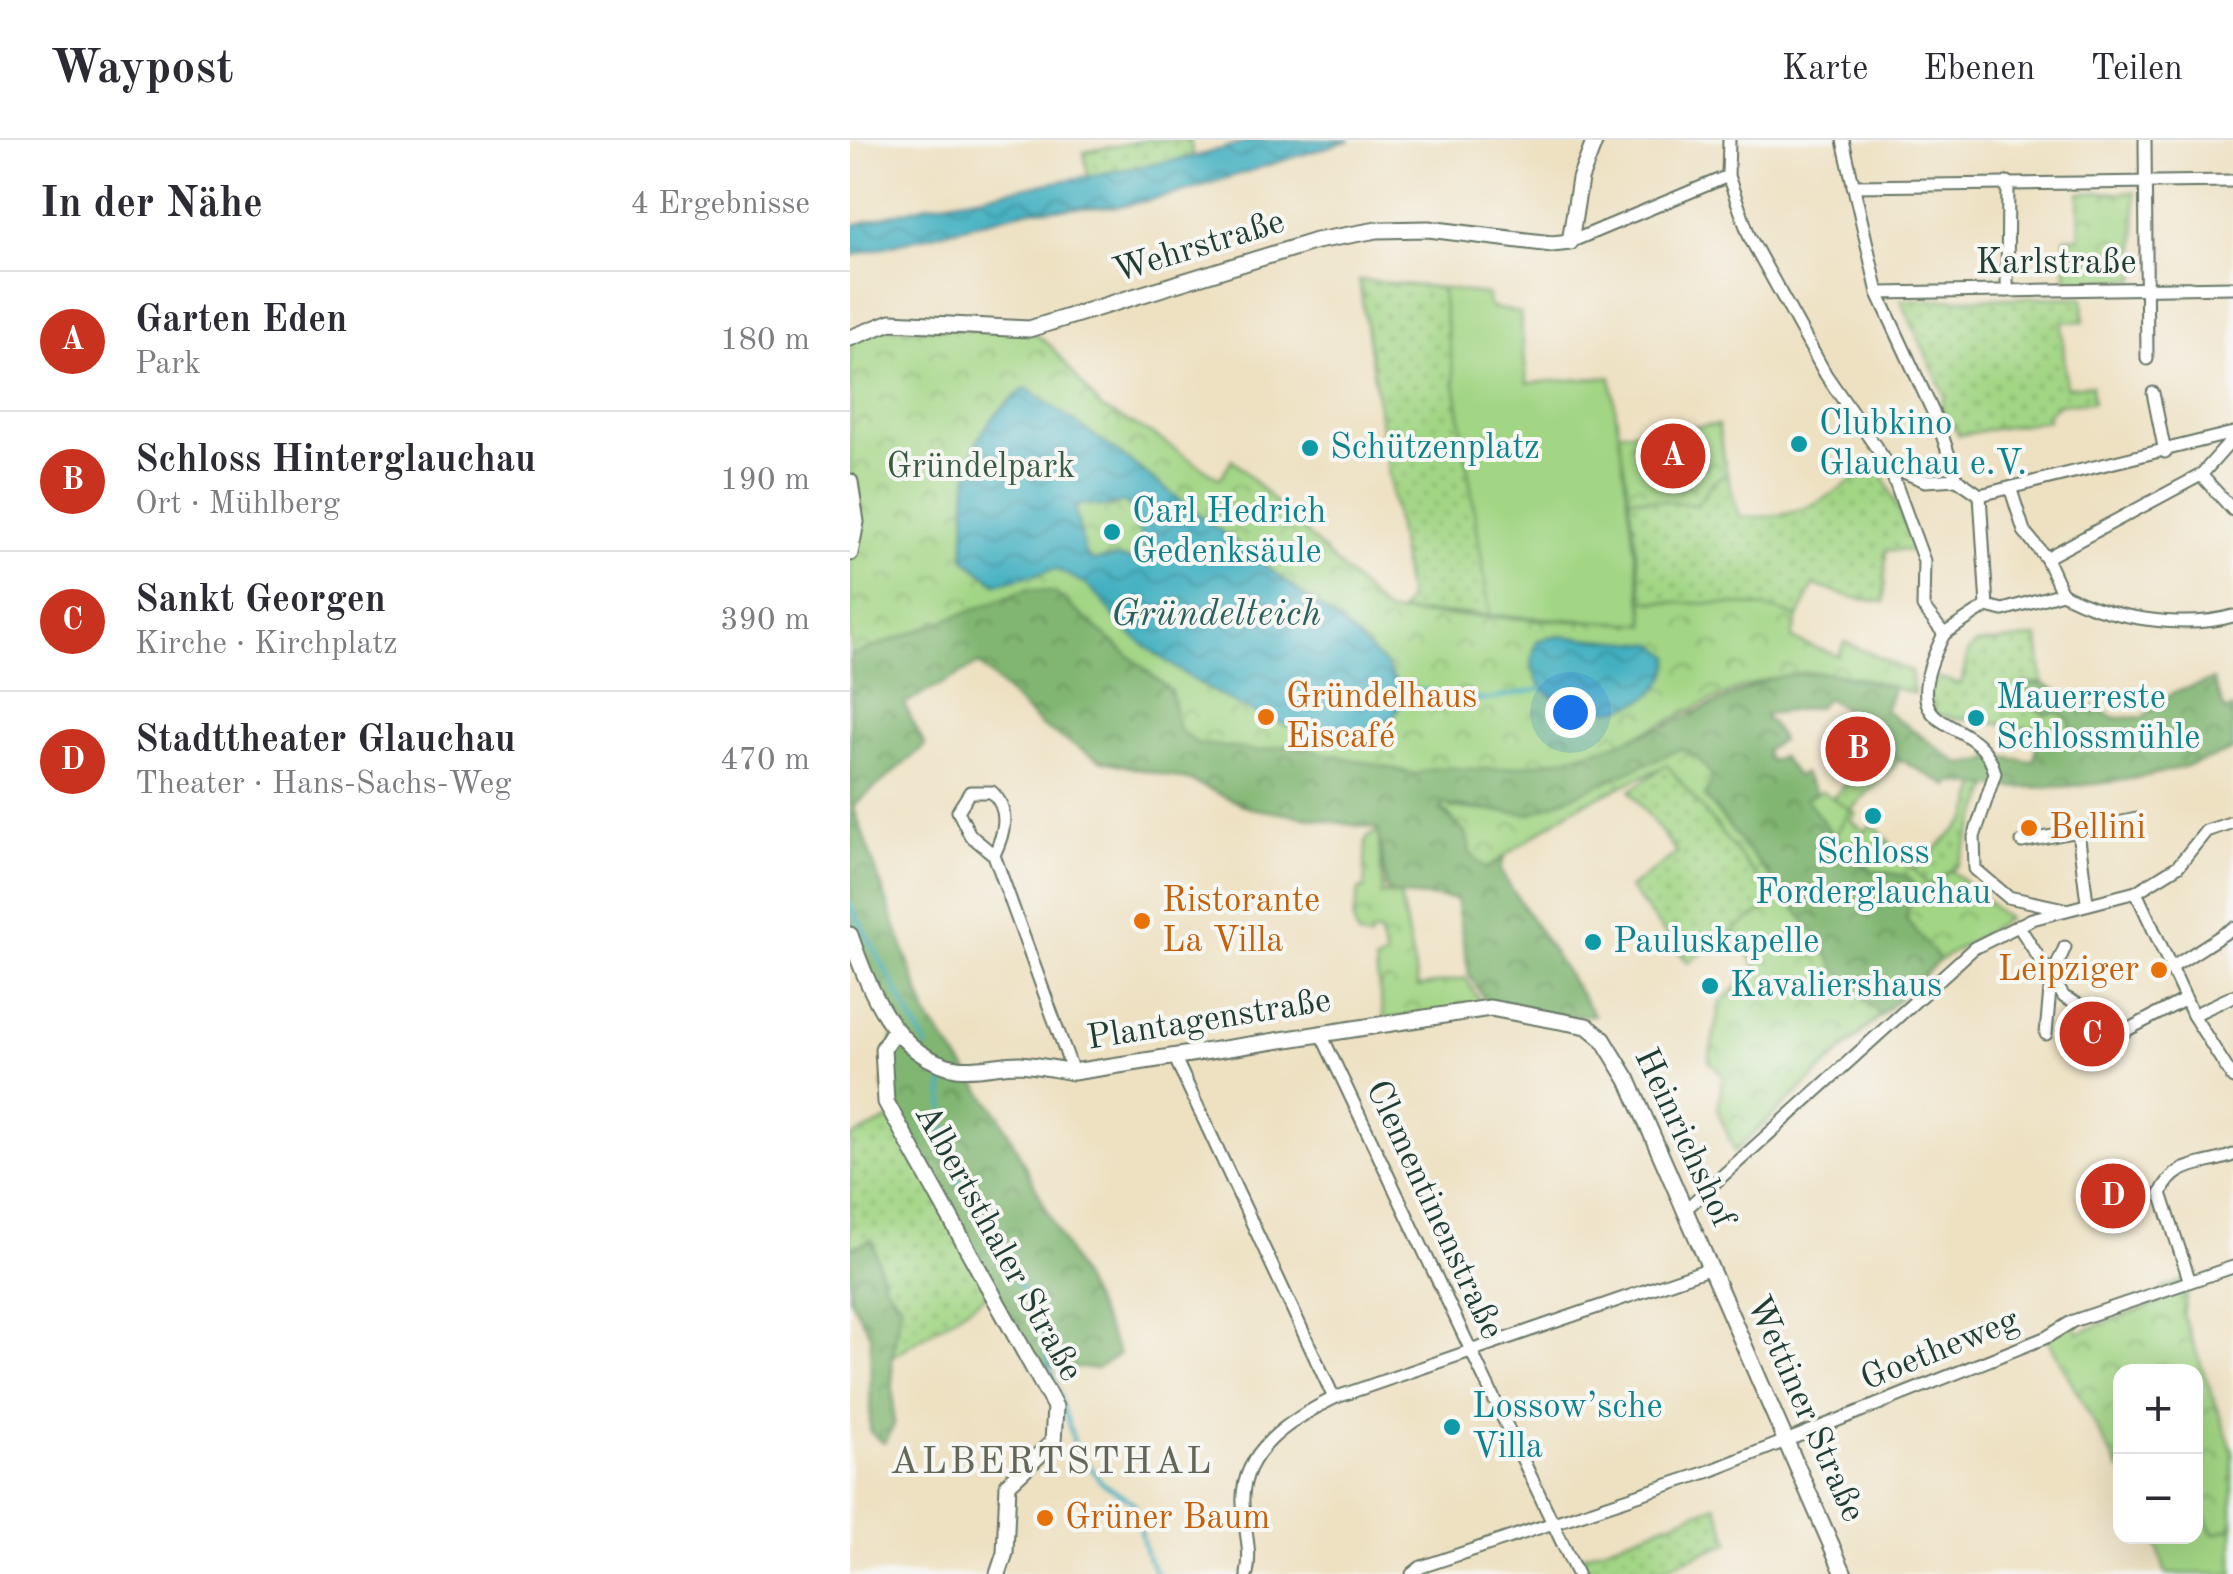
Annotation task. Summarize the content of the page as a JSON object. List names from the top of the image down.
{
  "streets": {
    "street": [
      "Wehrstraße",
      "Karlstraße",
      "Plantagenstraße",
      "Heinrichshof",
      "Clementinenstraße",
      "Albertsthaler Straße",
      "Goetheweg",
      "Wettiner Straße"
    ]
  },
  "crossings": [
    ["Plantagenstraße", "Heinrichshof"],
    ["Plantagenstraße", "Clementinenstraße"],
    ["Plantagenstraße", "Albertsthaler Straße"],
    ["Heinrichshof", "Wettiner Straße"],
    ["Clementinenstraße", "Goetheweg"],
    ["Goetheweg", "Wettiner Straße"]
  ],
  "districts": ["ALBERTSTHAL"],
  "water": ["Gründelteich"],
  "parks": ["Gründelpark"],
  "places": [
    "Clubkino Glauchau e.V.",
    "Schützenplatz",
    "Carl Hedrich Gedenksäule",
    "Gründelhaus Eiscafé",
    "Mauerreste Schlossmühle",
    "Schloss Forderglauchau",
    "Bellini",
    "Ristorante La Villa",
    "Pauluskapelle",
    "Leipziger",
    "Kavaliershaus",
    "Lossow’sche Villa",
    "Grüner Baum"
  ],
  "page": {
    "header": "Waypost",
    "nav": ["Karte", "Ebenen", "Teilen"],
    "heading": ["In der Nähe", "4 Ergebnisse"],
    "list": [
      {
        "mark": "A",
        "name": "Garten Eden",
        "note": "Park",
        "value": "180 m"
      },
      {
        "mark": "B",
        "name": "Schloss Hinterglauchau",
        "note": "Ort · Mühlberg",
        "value": "190 m"
      },
      {
        "mark": "C",
        "name": "Sankt Georgen",
        "note": "Kirche · Kirchplatz",
        "value": "390 m"
      },
      {
        "mark": "D",
        "name": "Stadttheater Glauchau",
        "note": "Theater · Hans-Sachs-Weg",
        "value": "470 m"
      }
    ],
    "pins": [
      "A",
      "B",
      "C",
      "D"
    ],
    "map_buttons": ["+", "−"]
  }
}
